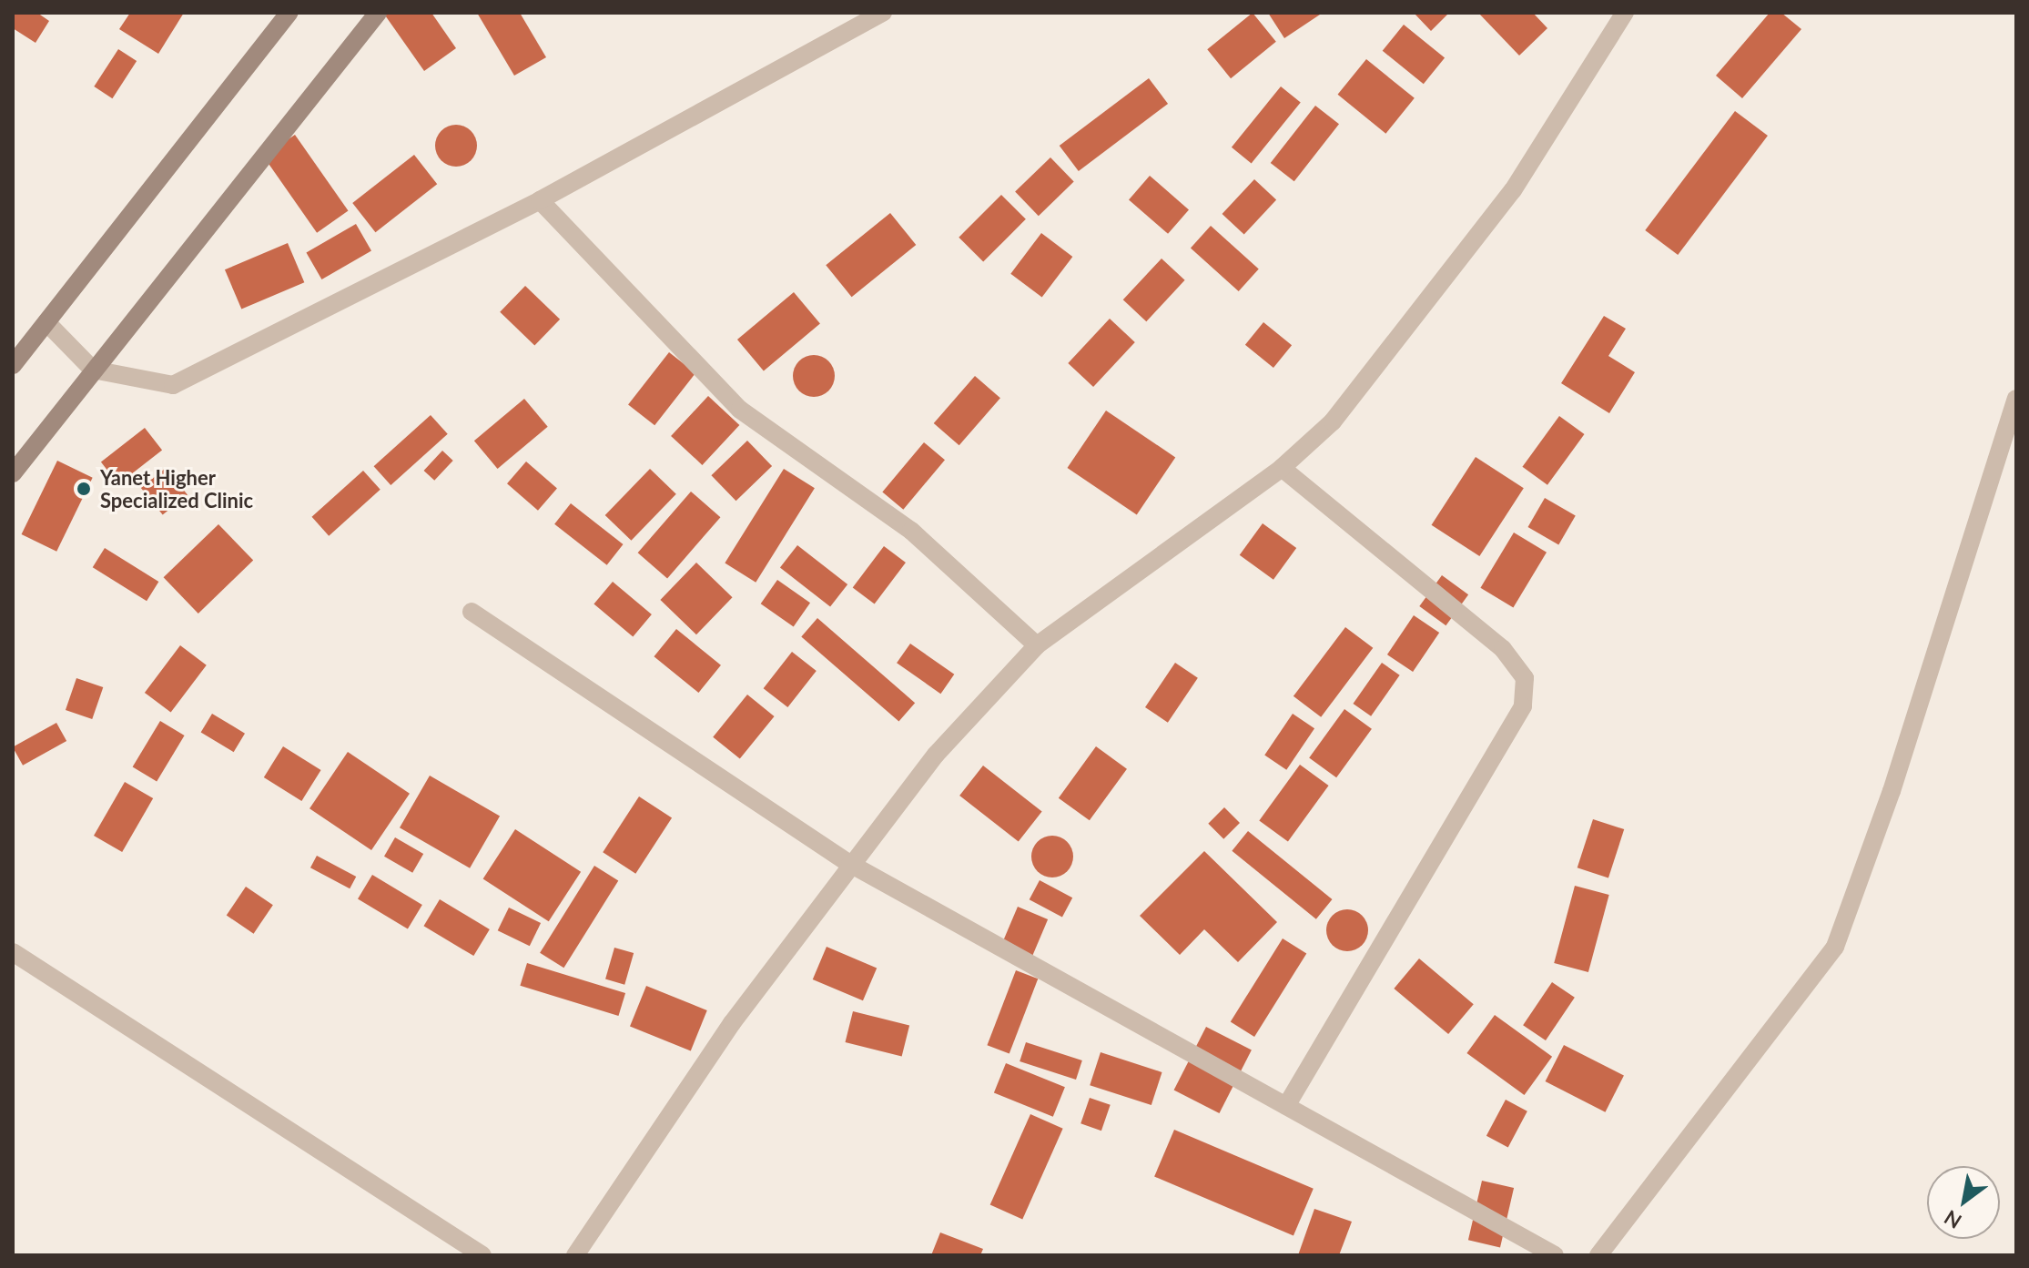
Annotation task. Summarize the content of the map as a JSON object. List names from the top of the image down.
{
  "places": ["Yanet Higher Specialized Clinic"],
  "north": "bottom left"
}
